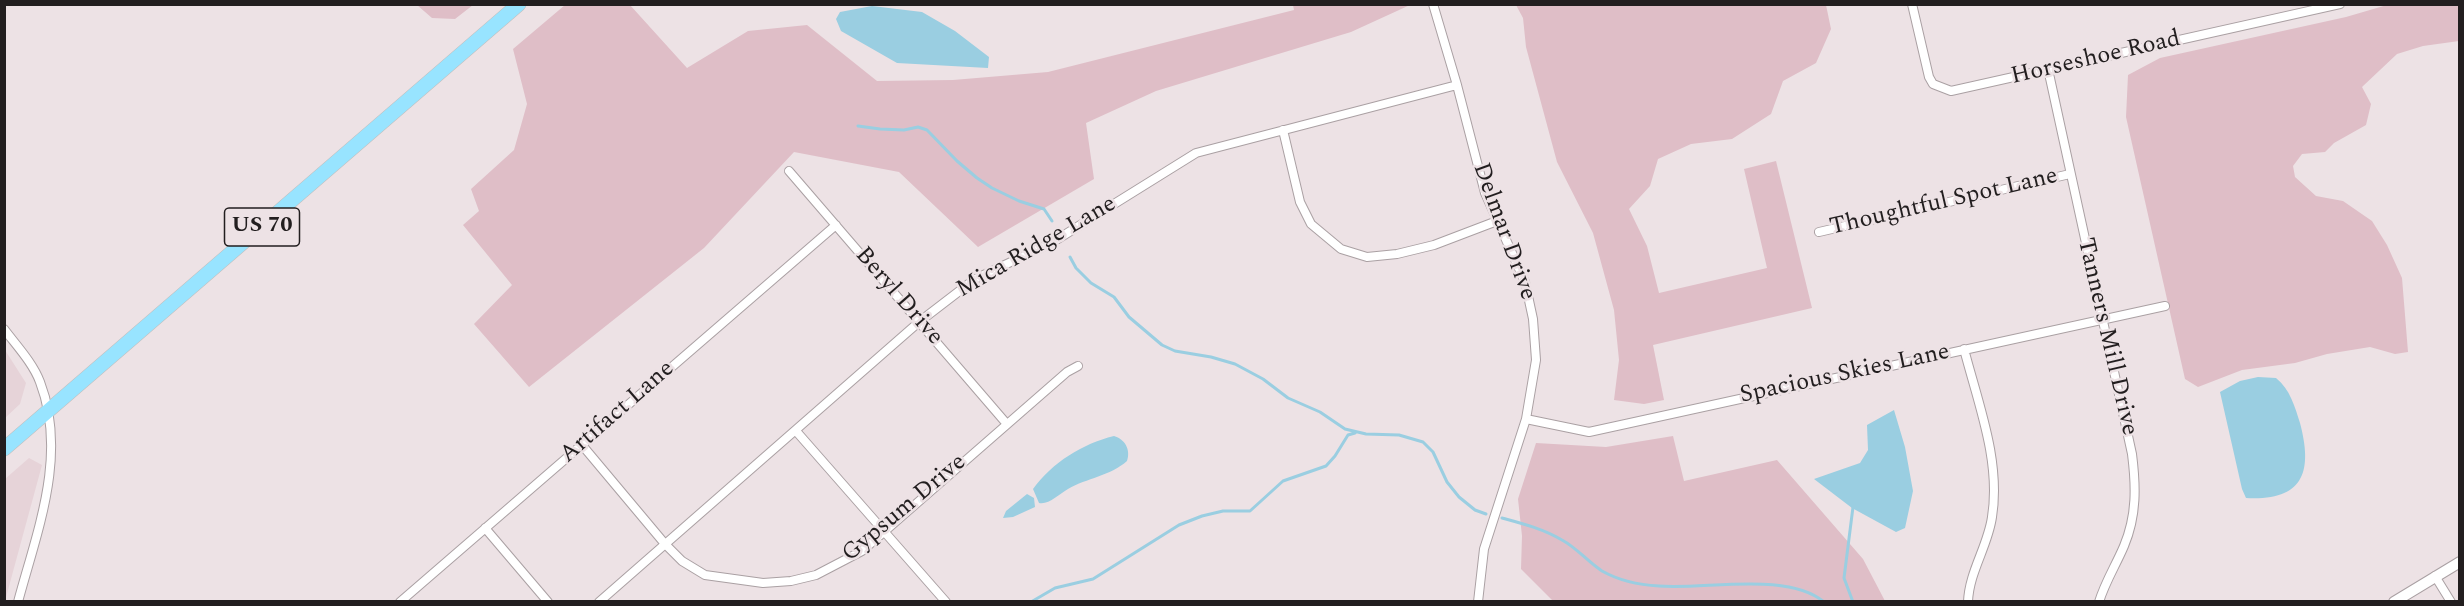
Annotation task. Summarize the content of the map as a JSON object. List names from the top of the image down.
{
  "streets": {
    "highway": ["US 70"],
    "street": [
      "Horseshoe Road",
      "Thoughtful Spot Lane",
      "Delmar Drive",
      "Mica Ridge Lane",
      "Beryl Drive",
      "Tanners Mill Drive",
      "Spacious Skies Lane",
      "Artifact Lane",
      "Gypsum Drive"
    ]
  },
  "crossings": [
    ["Horseshoe Road", "Tanners Mill Drive"],
    ["Thoughtful Spot Lane", "Tanners Mill Drive"],
    ["Delmar Drive", "Mica Ridge Lane"],
    ["Delmar Drive", "Spacious Skies Lane"],
    ["Mica Ridge Lane", "Beryl Drive"],
    ["Mica Ridge Lane", "Gypsum Drive"],
    ["Beryl Drive", "Artifact Lane"],
    ["Beryl Drive", "Gypsum Drive"],
    ["Tanners Mill Drive", "Spacious Skies Lane"],
    ["Artifact Lane", "Gypsum Drive"]
  ]
}
